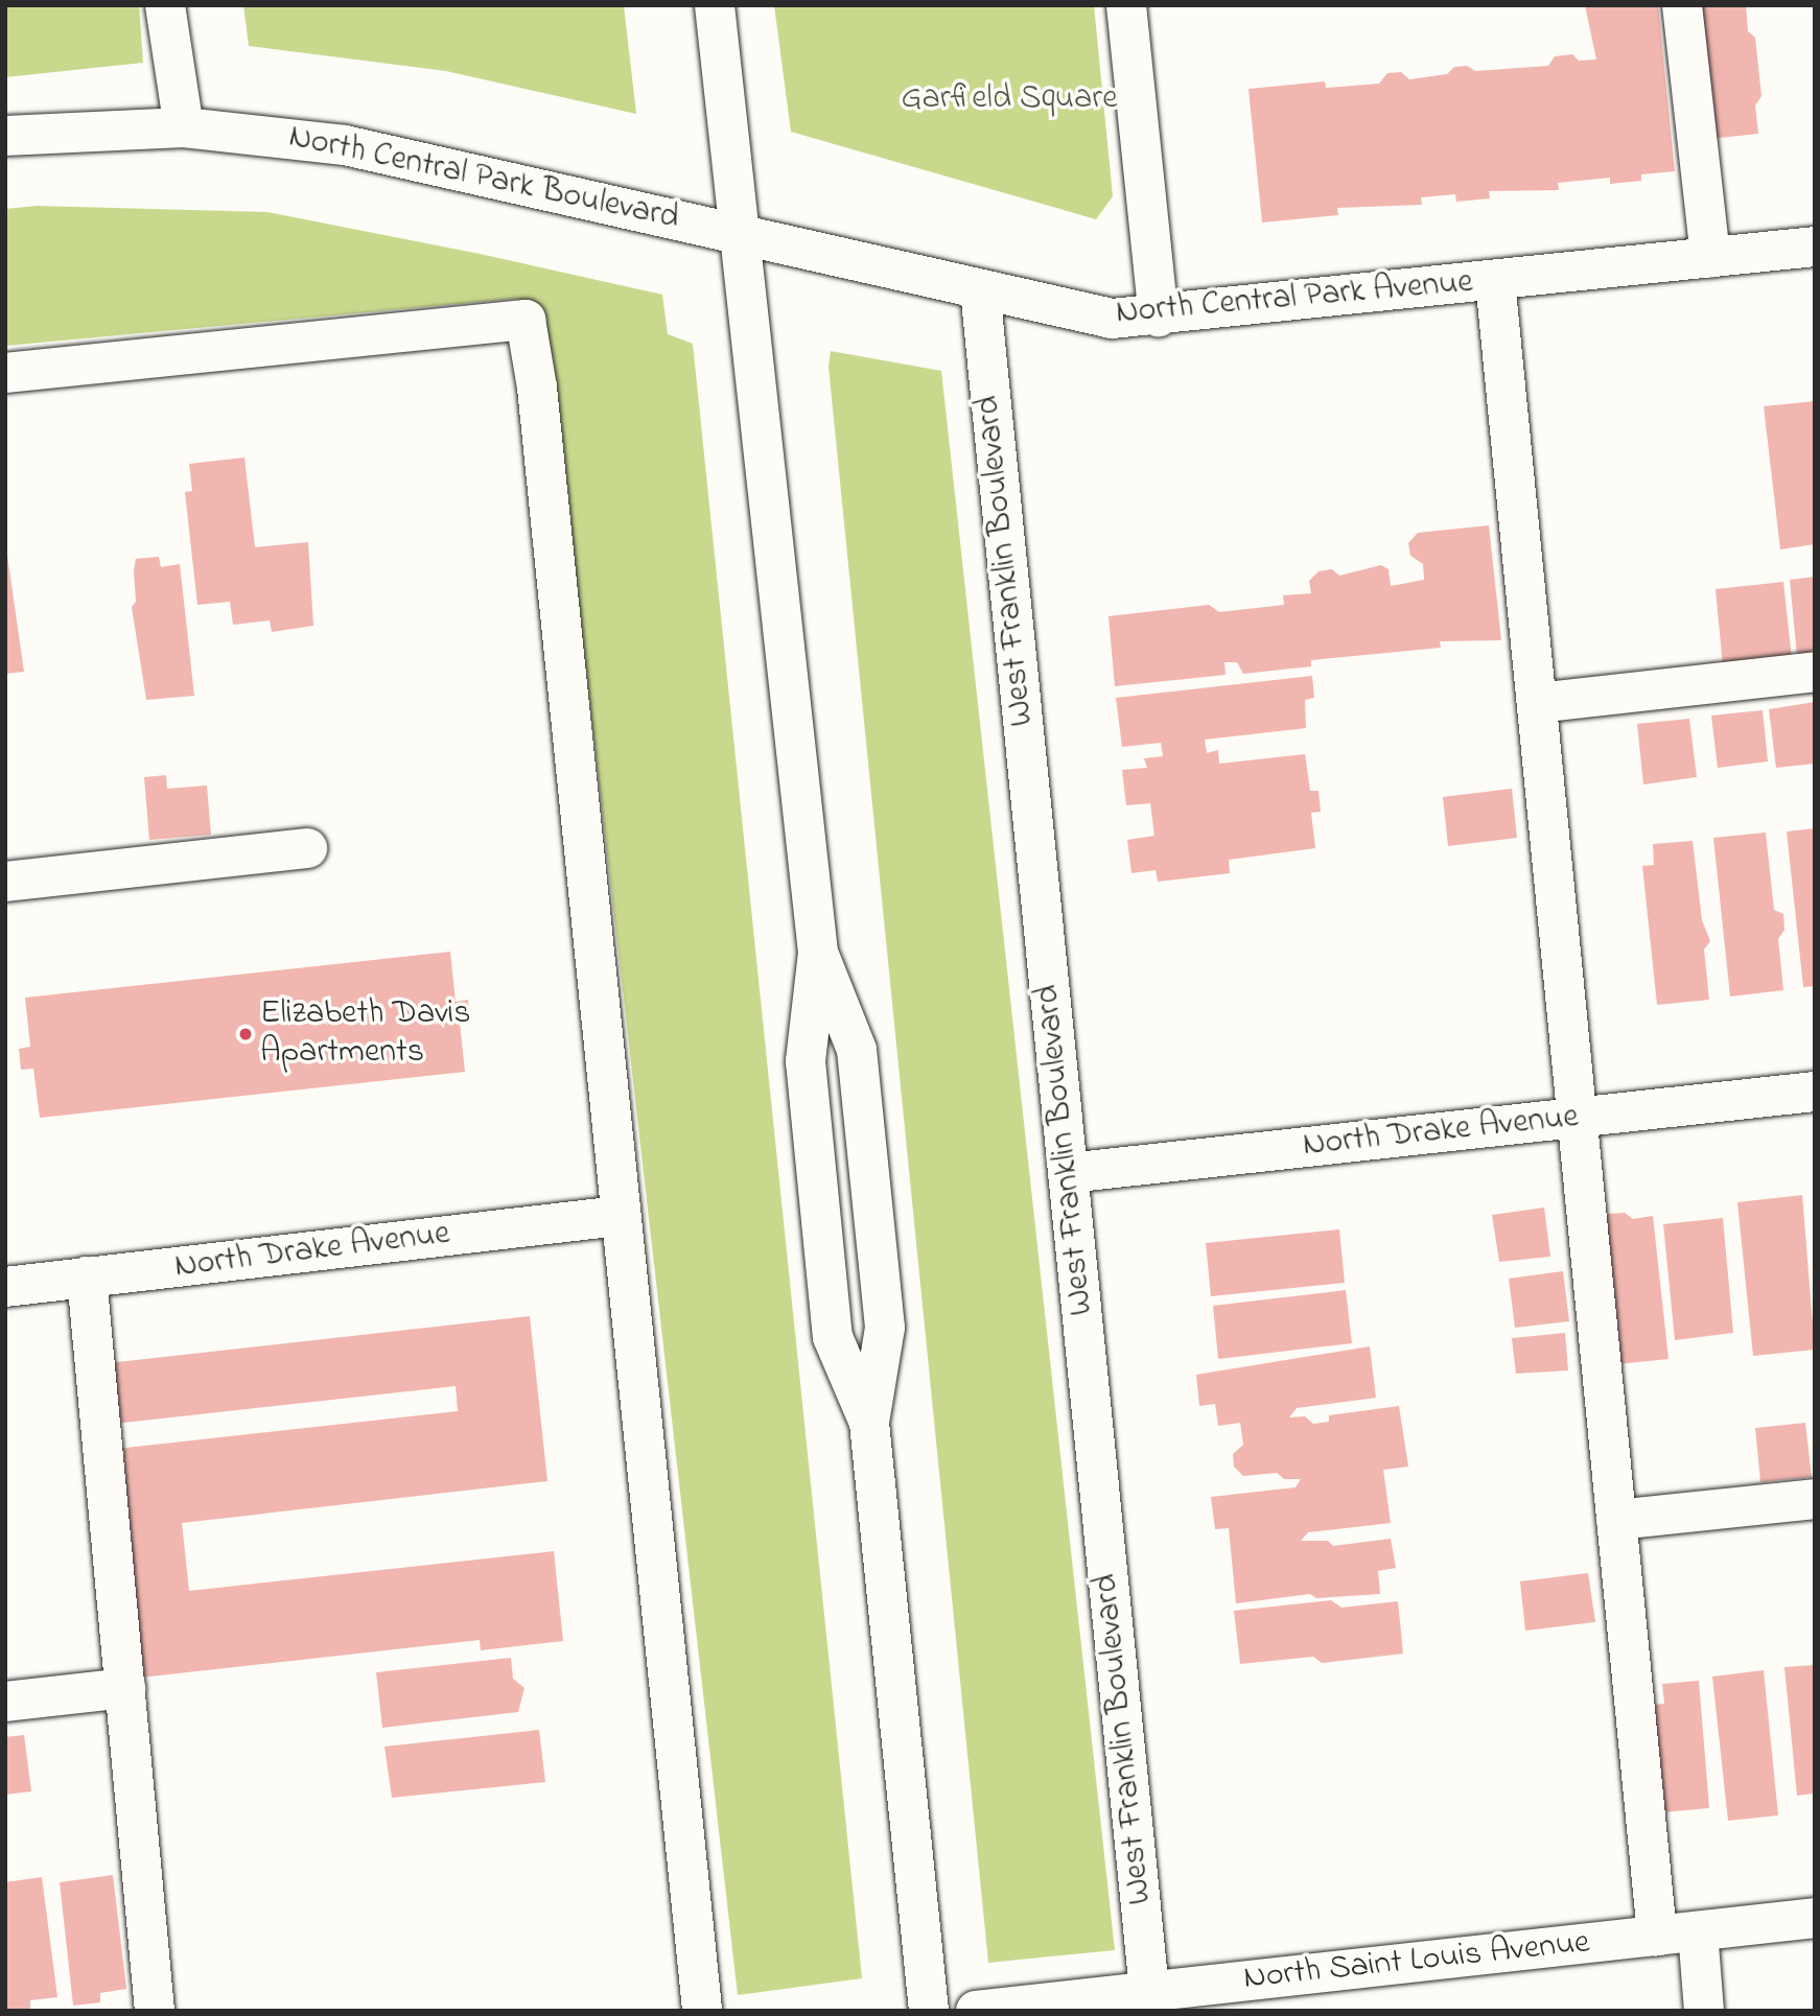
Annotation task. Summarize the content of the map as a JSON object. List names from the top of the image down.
{
  "streets": {
    "street": [
      "North Central Park Boulevard",
      "North Central Park Avenue",
      "West Franklin Boulevard",
      "North Drake Avenue",
      "North Saint Louis Avenue"
    ]
  },
  "crossings": [
    ["North Central Park Boulevard", "North Central Park Avenue"],
    ["North Central Park Avenue", "West Franklin Boulevard"],
    ["West Franklin Boulevard", "North Drake Avenue"],
    ["West Franklin Boulevard", "North Saint Louis Avenue"]
  ],
  "parks": ["Garfield Square"],
  "places": ["Elizabeth Davis Apartments"]
}
